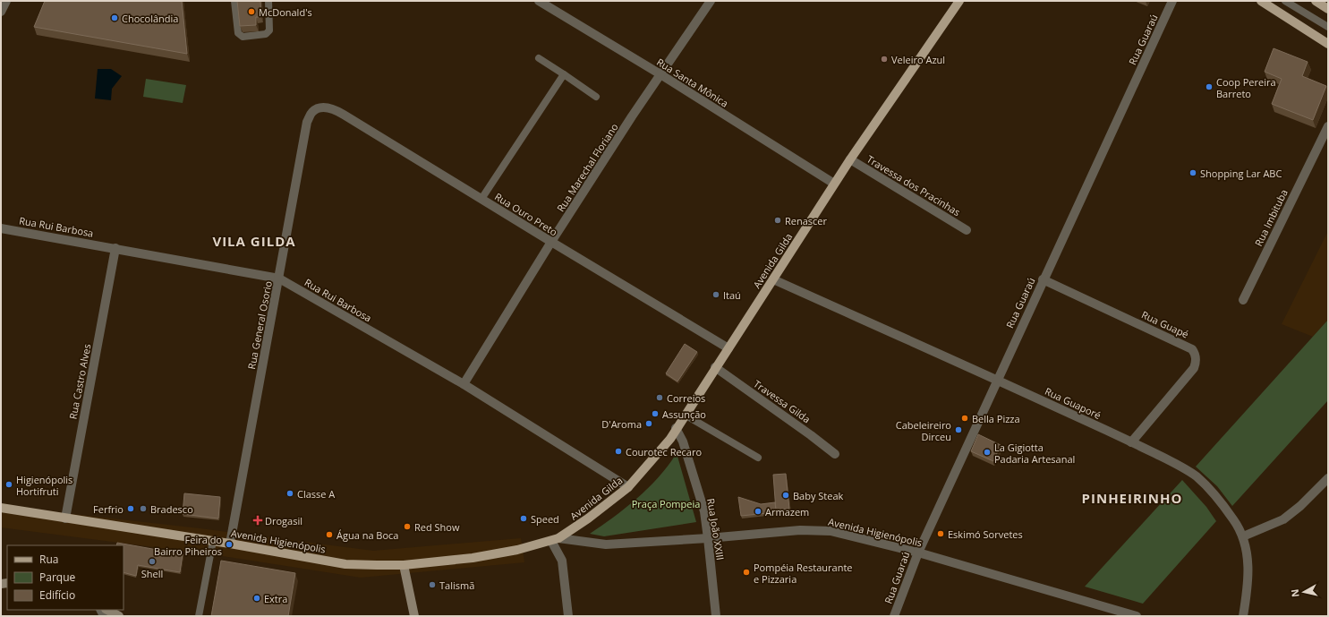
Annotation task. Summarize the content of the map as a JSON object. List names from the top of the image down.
{
  "streets": {
    "main road": ["Avenida Gilda", "Avenida Higienópolis"],
    "street": [
      "Rua Guaraú",
      "Rua Santa Mônica",
      "Rua Marechal Floriano",
      "Travessa dos Pracinhas",
      "Rua Ouro Preto",
      "Rua Imbituba",
      "Rua Rui Barbosa",
      "Rua Guapé",
      "Rua General Osorio",
      "Rua Castro Alves",
      "Travessa Gilda",
      "Rua Guaporé",
      "Rua João XXIII"
    ]
  },
  "crossings": [
    ["Rua Guaraú", "Rua Guapé"],
    ["Rua Guaraú", "Rua Guaporé"],
    ["Rua Guaraú", "Avenida Higienópolis"],
    ["Rua Santa Mônica", "Rua Marechal Floriano"],
    ["Rua Santa Mônica", "Avenida Gilda"],
    ["Rua Marechal Floriano", "Rua Ouro Preto"],
    ["Rua Marechal Floriano", "Rua Rui Barbosa"],
    ["Travessa dos Pracinhas", "Avenida Gilda"],
    ["Rua Ouro Preto", "Avenida Gilda"],
    ["Rua Ouro Preto", "Rua General Osorio"],
    ["Rua Rui Barbosa", "Avenida Gilda"],
    ["Rua Rui Barbosa", "Rua General Osorio"],
    ["Rua Rui Barbosa", "Rua Castro Alves"],
    ["Avenida Gilda", "Travessa Gilda"],
    ["Avenida Gilda", "Rua Guaporé"],
    ["Avenida Gilda", "Rua João XXIII"],
    ["Avenida Gilda", "Avenida Higienópolis"],
    ["Rua Guapé", "Rua Guaporé"],
    ["Rua General Osorio", "Avenida Higienópolis"],
    ["Rua Castro Alves", "Avenida Higienópolis"],
    ["Rua João XXIII", "Avenida Higienópolis"]
  ],
  "districts": ["VILA GILDA", "PINHEIRINHO"],
  "parks": ["Praça Pompeia"],
  "places": {
    "other": [
      "McDonald's",
      "Chocolândia",
      "Veleiro Azul",
      "Coop Pereira Barreto",
      "Shopping Lar ABC",
      "Renascer",
      "Itaú",
      "Correios",
      "Assunção",
      "Bella Pizza",
      "D'Aroma",
      "Cabeleireiro Dirceu",
      "Courotec Recaro",
      "La Gigiotta Padaria Artesanal",
      "Higienópolis Hortifruti",
      "Classe A",
      "Baby Steak",
      "Ferfrio",
      "Bradesco",
      "Armazem",
      "Speed",
      "Red Show",
      "Eskimó Sorvetes",
      "Água na Boca",
      "Feira do Bairro Piheiros",
      "Shell",
      "Pompéia Restaurante e Pizzaria",
      "Talismã",
      "Extra"
    ],
    "health": ["Drogasil"]
  },
  "legend": ["Rua", "Parque", "Edifício"],
  "north": "left"
}
